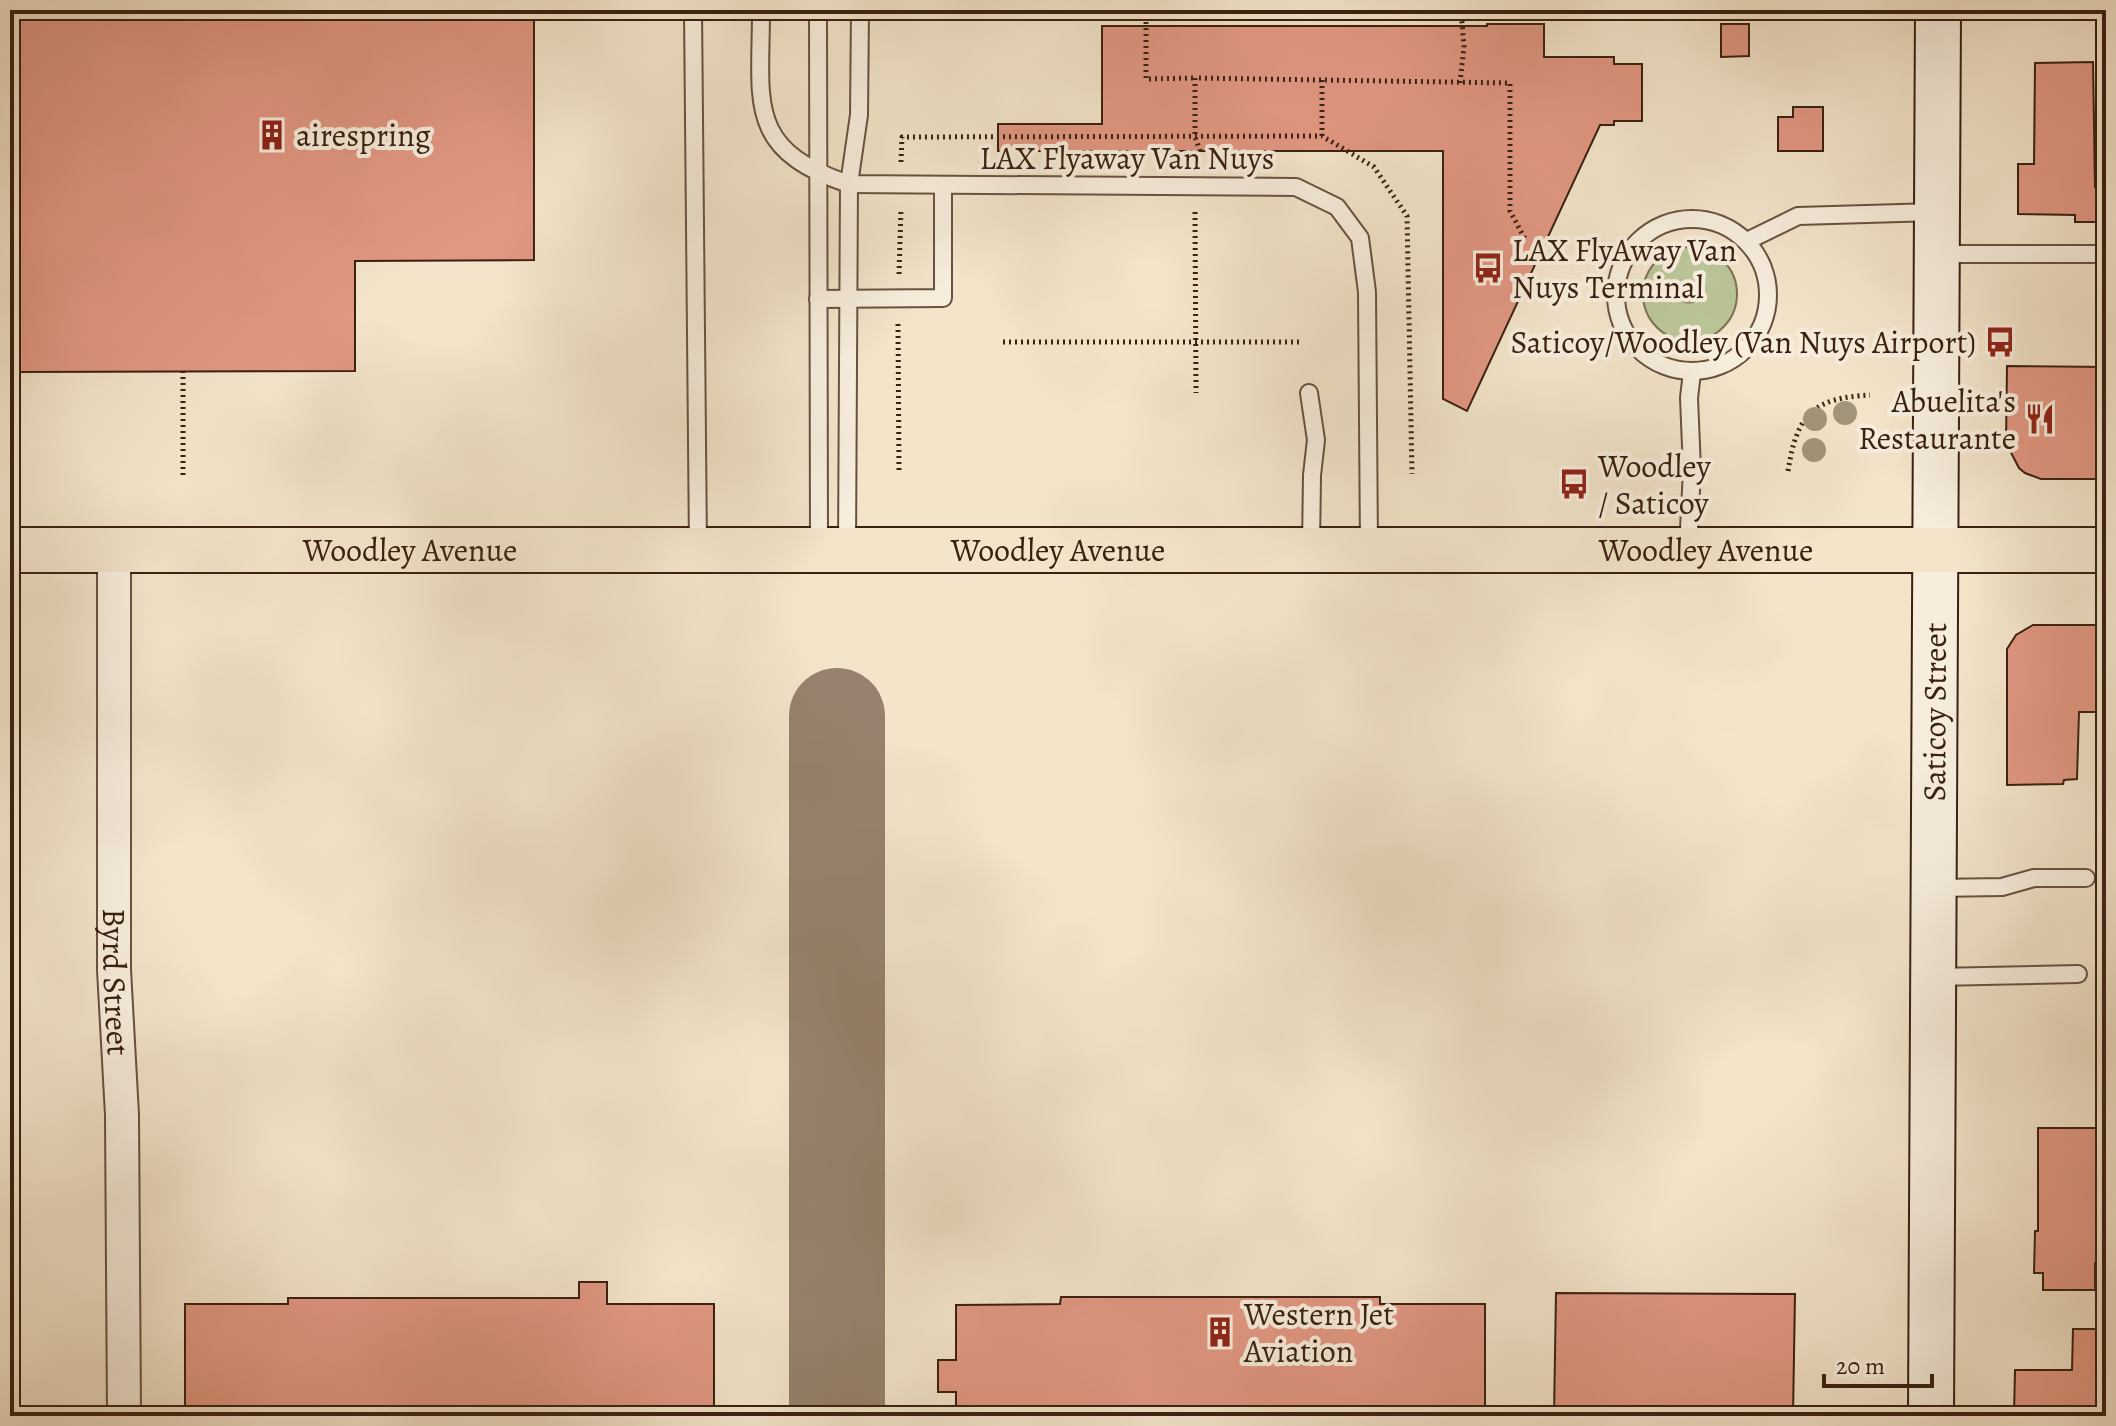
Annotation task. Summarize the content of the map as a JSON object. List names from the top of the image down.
{
  "streets": {
    "main road": ["Woodley Avenue", "Saticoy Street"],
    "street": ["Byrd Street"],
    "lane": ["LAX Flyaway Van Nuys"]
  },
  "crossings": [
    ["LAX Flyaway Van Nuys", "Woodley Avenue"],
    ["Woodley Avenue", "Saticoy Street"],
    ["Woodley Avenue", "Byrd Street"]
  ],
  "places": {
    "building": ["airespring", "Western Jet Aviation"],
    "bus stop": ["LAX FlyAway Van Nuys Terminal", "Saticoy/Woodley (Van Nuys Airport)", "Woodley / Saticoy"],
    "restaurant": ["Abuelita's Restaurante"]
  },
  "scale_bar": "20 m"
}
